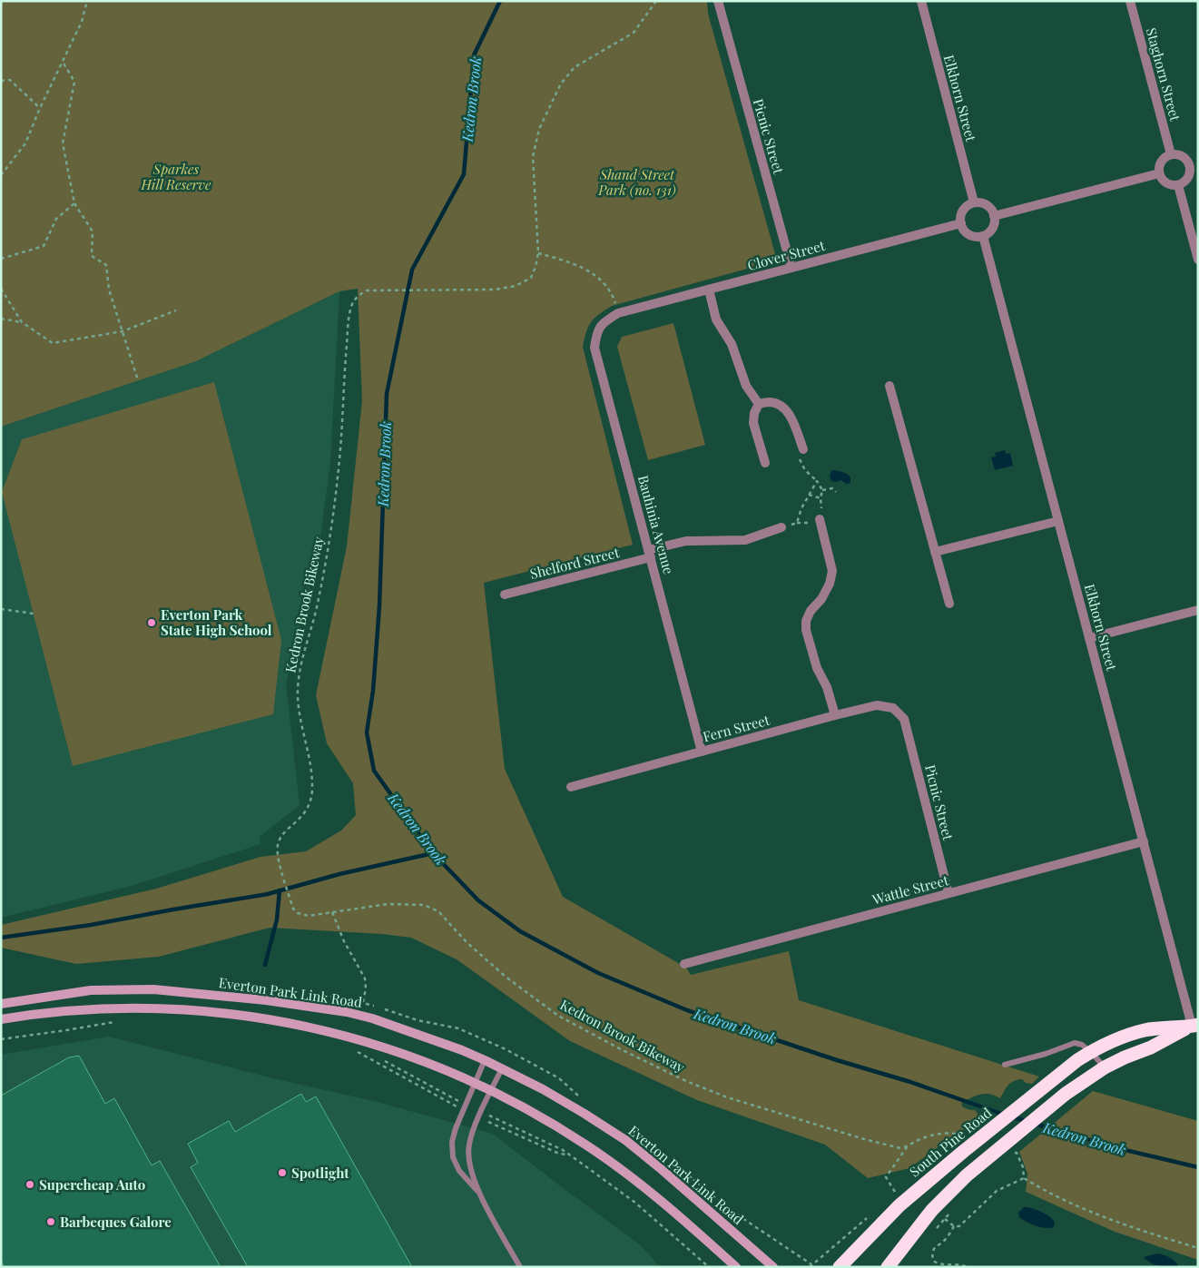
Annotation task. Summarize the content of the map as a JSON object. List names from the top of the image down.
{
  "streets": {
    "highway": ["South Pine Road"],
    "main road": ["Everton Park Link Road"],
    "street": [
      "Staghorn Street",
      "Elkhorn Street",
      "Picnic Street",
      "Clover Street",
      "Bauhinia Avenue",
      "Shelford Street",
      "Fern Street",
      "Wattle Street"
    ],
    "path": ["Kedron Brook Bikeway"]
  },
  "crossings": [
    ["Elkhorn Street", "Clover Street"],
    ["Elkhorn Street", "Wattle Street"],
    ["Elkhorn Street", "South Pine Road"],
    ["Picnic Street", "Clover Street"],
    ["Picnic Street", "Fern Street"],
    ["Picnic Street", "Wattle Street"],
    ["Clover Street", "Bauhinia Avenue"],
    ["Bauhinia Avenue", "Shelford Street"],
    ["Bauhinia Avenue", "Fern Street"]
  ],
  "water": ["Kedron Brook"],
  "parks": ["Sparkes Hill Reserve", "Shand Street Park (no. 131)"],
  "places": [
    "Everton Park State High School",
    "Spotlight",
    "Supercheap Auto",
    "Barbeques Galore"
  ]
}
